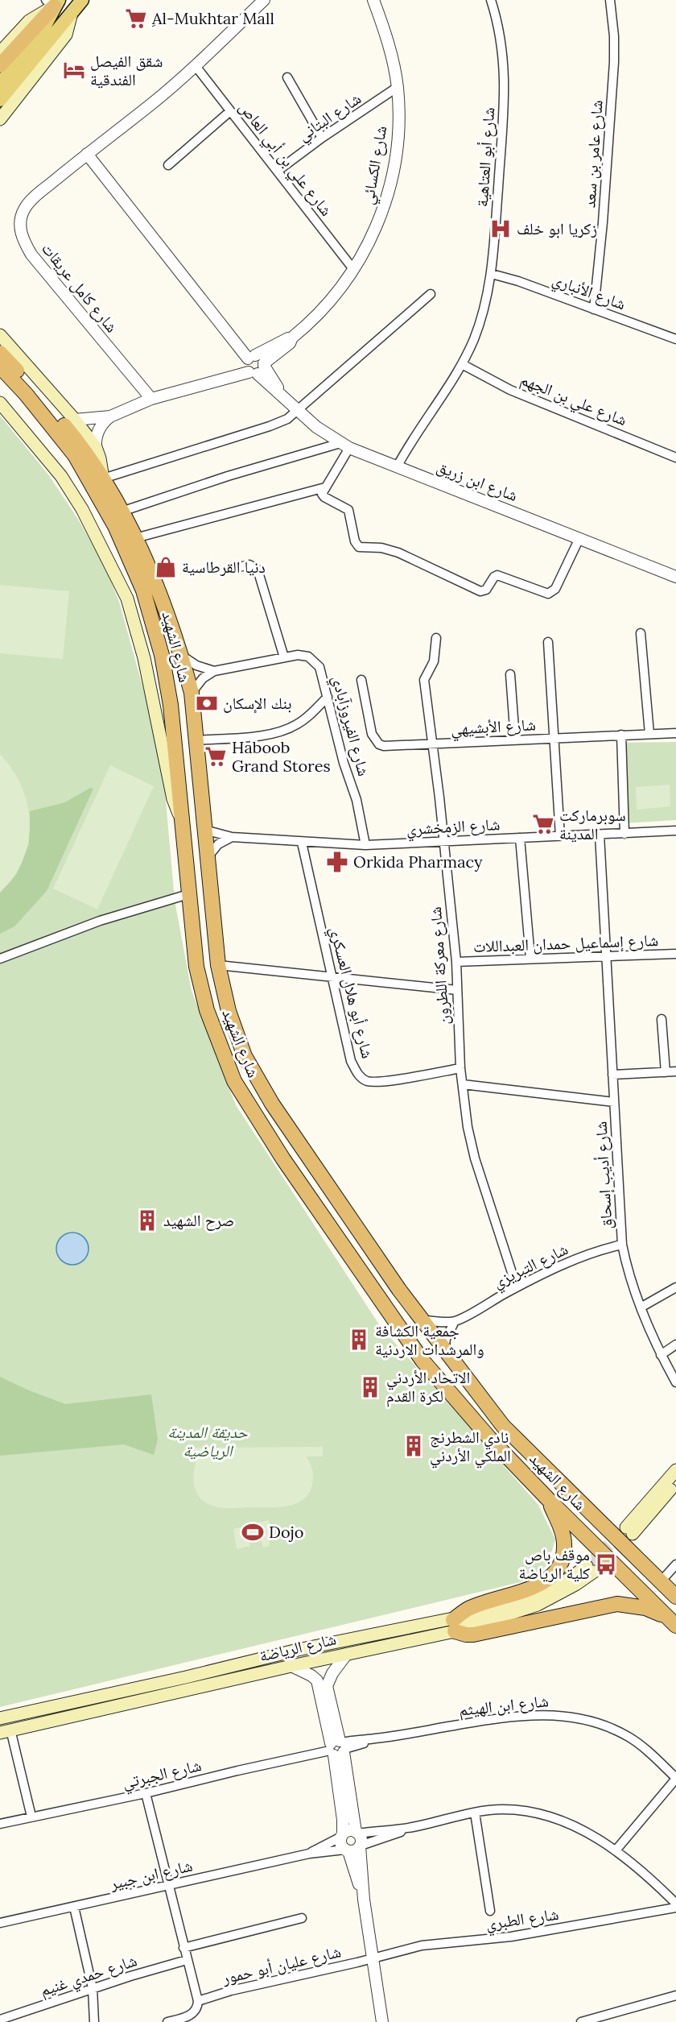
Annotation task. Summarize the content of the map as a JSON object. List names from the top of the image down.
{
  "streets": {
    "highway": ["شارع الشهيد"],
    "main road": ["شارع الرياضة"],
    "street": [
      "شارع البتاني",
      "شارع عامر بن سعد",
      "شارع أبو العتاهية",
      "شارع علي بن أبي العاص",
      "شارع الكسائي",
      "شارع كامل عريقات",
      "شارع الأنباري",
      "شارع علي بن الجهم",
      "شارع ابن زريق",
      "شارع الفيروزآبادي",
      "شارع الأبشيهي",
      "شارع الزمخشري",
      "شارع إسماعيل حمدان العبداللات",
      "شارع معركة اللطرون",
      "شارع أبو هلال العسكري",
      "شارع أديب إسحاق",
      "شارع التبريزي",
      "شارع ابن الهيثم",
      "شارع الجبرتي",
      "شارع ابن جبير",
      "شارع الطبري",
      "شارع عليان أبو حمور",
      "شارع حمدي غنيم"
    ]
  },
  "crossings": [
    ["شارع البتاني", "شارع علي بن أبي العاص"],
    ["شارع البتاني", "شارع الكسائي"],
    ["شارع عامر بن سعد", "شارع الأنباري"],
    ["شارع أبو العتاهية", "شارع الأنباري"],
    ["شارع أبو العتاهية", "شارع علي بن الجهم"],
    ["شارع أبو العتاهية", "شارع ابن زريق"],
    ["شارع علي بن أبي العاص", "شارع الكسائي"],
    ["شارع علي بن أبي العاص", "شارع كامل عريقات"],
    ["شارع الكسائي", "شارع كامل عريقات"],
    ["شارع الكسائي", "شارع ابن زريق"],
    ["شارع الشهيد", "شارع الزمخشري"],
    ["شارع الشهيد", "شارع التبريزي"],
    ["شارع الفيروزآبادي", "شارع الزمخشري"],
    ["شارع الأبشيهي", "شارع معركة اللطرون"],
    ["شارع الزمخشري", "شارع معركة اللطرون"],
    ["شارع الزمخشري", "شارع أبو هلال العسكري"],
    ["شارع الزمخشري", "شارع أديب إسحاق"],
    ["شارع إسماعيل حمدان العبداللات", "شارع معركة اللطرون"],
    ["شارع إسماعيل حمدان العبداللات", "شارع أديب إسحاق"],
    ["شارع معركة اللطرون", "شارع أبو هلال العسكري"],
    ["شارع معركة اللطرون", "شارع التبريزي"],
    ["شارع أديب إسحاق", "شارع التبريزي"],
    ["شارع ابن الهيثم", "شارع الجبرتي"],
    ["شارع الطبري", "شارع عليان أبو حمور"]
  ],
  "parks": ["حديقة المدينة الرياضية"],
  "places": {
    "supermarket": ["ِAl-Mukhtar Mall", "Haboob Grand Stores", "سوبرماركت المدينة"],
    "hotel": ["شقق الفيصل الفندقية"],
    "hospital": ["زكريا ابو خلف"],
    "shop": ["دنيا القرطاسية"],
    "bank": ["بنك الإسكان"],
    "pharmacy": ["Orkida Pharmacy"],
    "building": [
      "صرح الشهيد",
      "جمعية الكشافة والمرشدات الاردنية",
      "الاتحاد الأردني لكرة القدم",
      "نادي الشطرنج الملكي الأردني"
    ],
    "sports": ["Dojo"],
    "bus stop": ["موقف باص كلية الرياضة"]
  }
}
